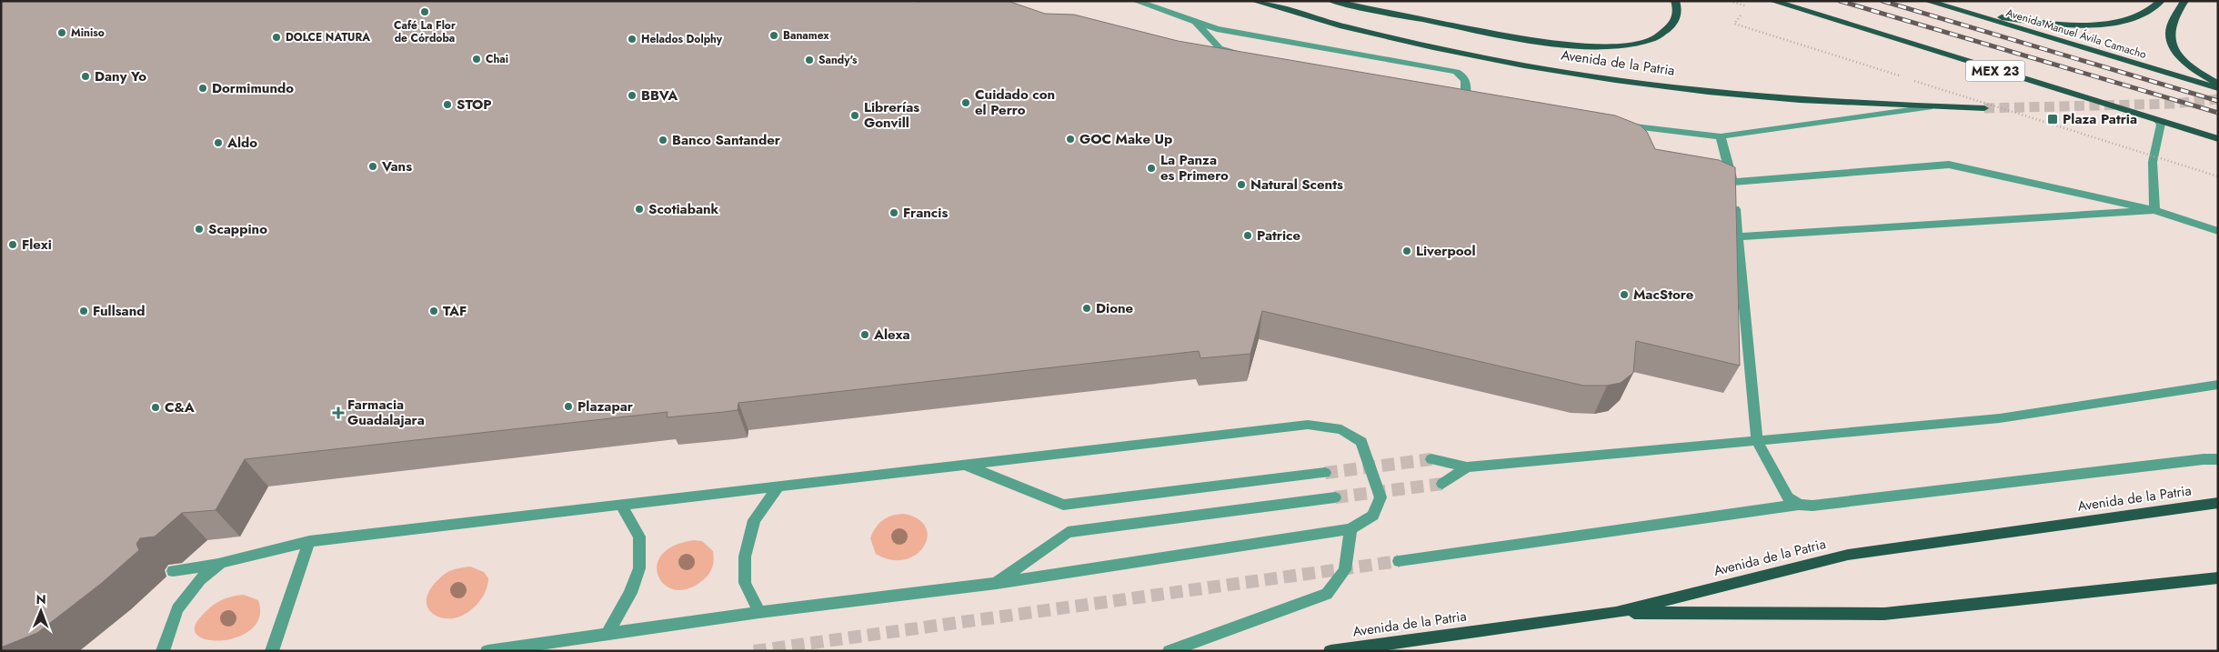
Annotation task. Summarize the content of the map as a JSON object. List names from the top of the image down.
{
  "streets": {
    "main road": ["Avenida Manuel Ávila Camacho", "Avenida de la Patria", "MEX 23"]
  },
  "places": {
    "other": [
      "Café La Flor de Córdoba",
      "Miniso",
      "Banamex",
      "DOLCE NATURA",
      "Helados Dolphy",
      "Chai",
      "Sandy's",
      "Dany Yo",
      "Dormimundo",
      "BBVA",
      "Cuidado con el Perro",
      "STOP",
      "Librerías Gonvill",
      "GOC Make Up",
      "Banco Santander",
      "Aldo",
      "Vans",
      "La Panza es Primero",
      "Natural Scents",
      "Scotiabank",
      "Francis",
      "Scappino",
      "Patrice",
      "Flexi",
      "Liverpool",
      "MacStore",
      "Dione",
      "Fullsand",
      "TAF",
      "Alexa",
      "Plazapar",
      "C&A"
    ],
    "transit": ["Plaza Patria"],
    "health": ["Farmacia Guadalajara"]
  },
  "north": "top"
}
